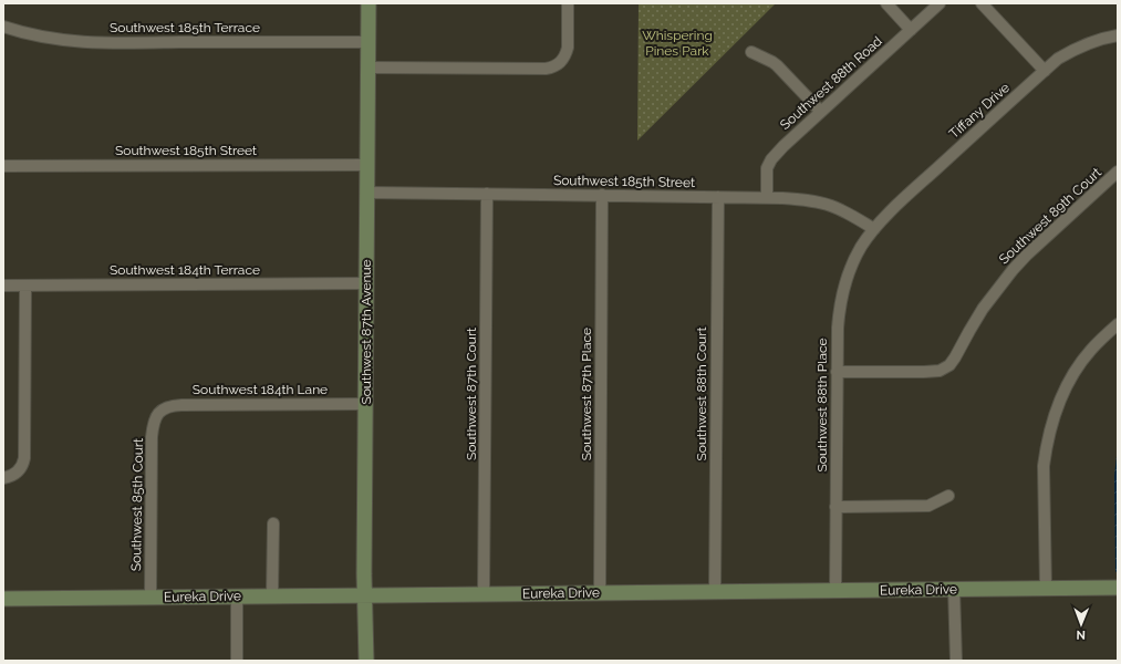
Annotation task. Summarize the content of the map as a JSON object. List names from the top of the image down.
{
  "streets": {
    "main road": ["Southwest 87th Avenue", "Eureka Drive"],
    "street": [
      "Southwest 185th Terrace",
      "Southwest 88th Road",
      "Tiffany Drive",
      "Southwest 185th Street",
      "Southwest 89th Court",
      "Southwest 184th Terrace",
      "Southwest 184th Lane",
      "Southwest 87th Court",
      "Southwest 87th Place",
      "Southwest 88th Court",
      "Southwest 88th Place",
      "Southwest 85th Court"
    ]
  },
  "crossings": [
    ["Southwest 185th Terrace", "Southwest 87th Avenue"],
    ["Southwest 88th Road", "Southwest 185th Street"],
    ["Tiffany Drive", "Southwest 185th Street"],
    ["Tiffany Drive", "Southwest 88th Place"],
    ["Southwest 185th Street", "Southwest 87th Avenue"],
    ["Southwest 185th Street", "Southwest 87th Court"],
    ["Southwest 185th Street", "Southwest 87th Place"],
    ["Southwest 185th Street", "Southwest 88th Court"],
    ["Southwest 185th Street", "Southwest 88th Place"],
    ["Southwest 89th Court", "Southwest 88th Place"],
    ["Southwest 184th Terrace", "Southwest 87th Avenue"],
    ["Southwest 87th Avenue", "Southwest 184th Lane"],
    ["Southwest 87th Avenue", "Eureka Drive"],
    ["Southwest 184th Lane", "Southwest 85th Court"],
    ["Southwest 87th Court", "Eureka Drive"],
    ["Southwest 87th Place", "Eureka Drive"],
    ["Southwest 88th Court", "Eureka Drive"],
    ["Southwest 88th Place", "Eureka Drive"],
    ["Southwest 85th Court", "Eureka Drive"]
  ],
  "parks": ["Whispering Pines Park"],
  "north": "bottom"
}
